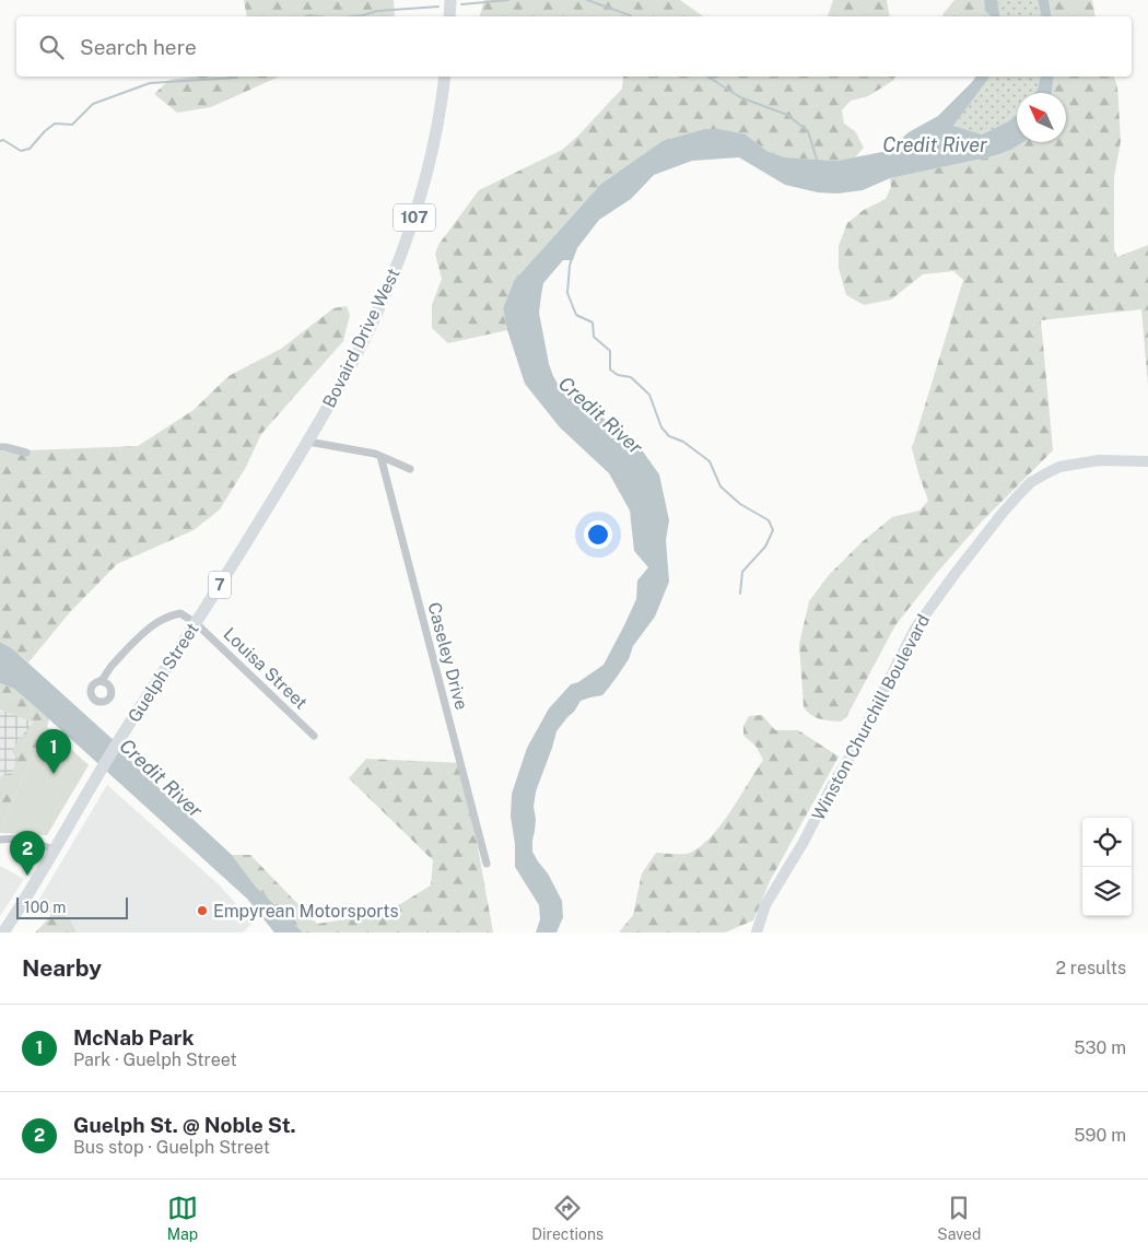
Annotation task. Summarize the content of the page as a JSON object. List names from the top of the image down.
{
  "streets": {
    "main road": [
      "107",
      "Bovaird Drive West",
      "7",
      "Guelph Street",
      "Winston Churchill Boulevard"
    ],
    "street": ["Caseley Drive", "Louisa Street"]
  },
  "crossings": [
    ["Bovaird Drive West", "Guelph Street"],
    ["Louisa Street", "Guelph Street"]
  ],
  "water": ["Credit River"],
  "places": ["Empyrean Motorsports"],
  "scale_bar": "100 m",
  "north": "top left",
  "page": {
    "search": "Search here",
    "pins": ["1", "2"],
    "scale": "100 m",
    "heading": ["Nearby", "2 results"],
    "list": [
      {
        "mark": "1",
        "name": "McNab Park",
        "note": "Park · Guelph Street",
        "value": "530 m"
      },
      {
        "mark": "2",
        "name": "Guelph St. @ Noble St.",
        "note": "Bus stop · Guelph Street",
        "value": "590 m"
      }
    ],
    "nav": ["Map", "Directions", "Saved"]
  }
}
